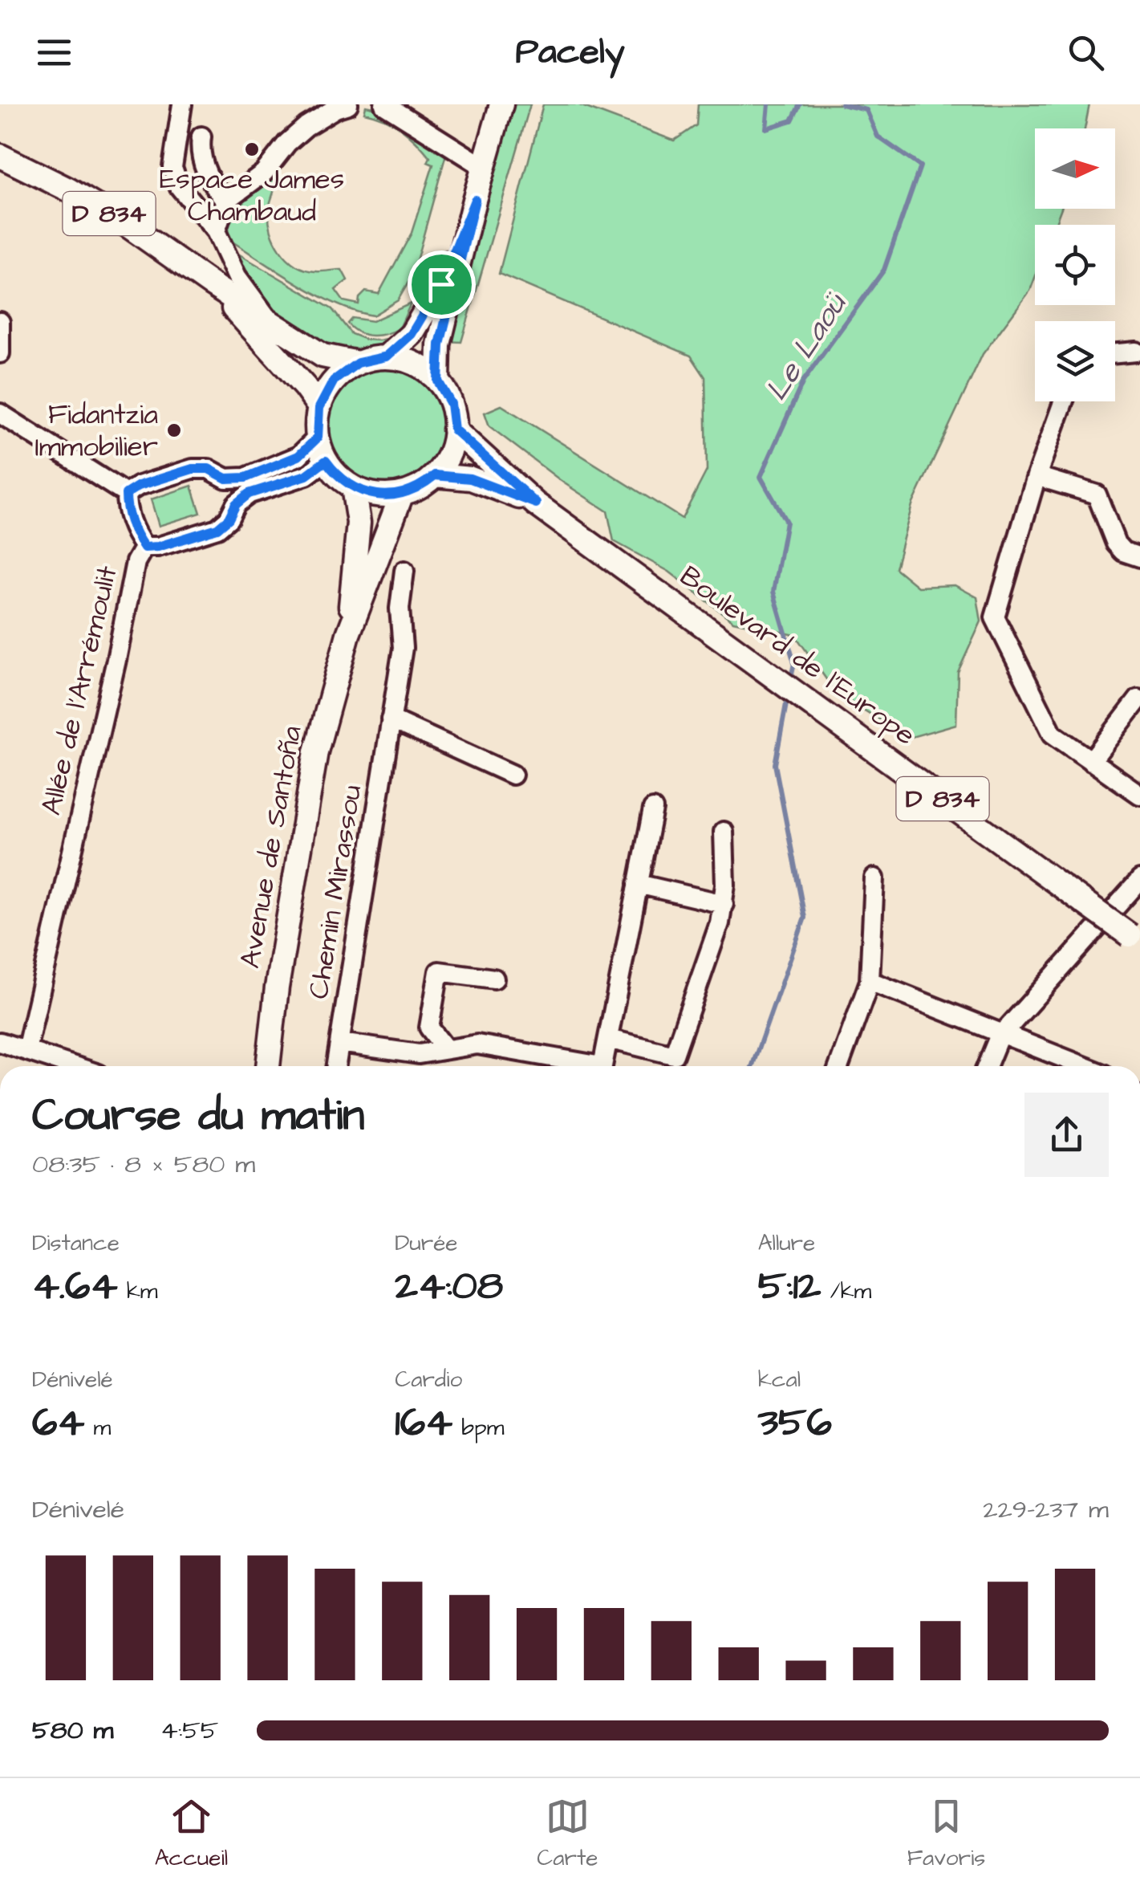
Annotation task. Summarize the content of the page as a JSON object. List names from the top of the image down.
{
  "streets": {
    "main road": ["D 834", "Boulevard de l'Europe", "Avenue de Santoña"],
    "street": ["Allée de l'Arrémoulit", "Chemin Mirassou"]
  },
  "crossings": [
    ["D 834", "Boulevard de l'Europe"],
    ["D 834", "Allée de l'Arrémoulit"],
    ["D 834", "Avenue de Santoña"],
    ["Boulevard de l'Europe", "Allée de l'Arrémoulit"],
    ["Boulevard de l'Europe", "Avenue de Santoña"],
    ["Allée de l'Arrémoulit", "Avenue de Santoña"]
  ],
  "water": ["Le Laoü"],
  "places": ["Espace James Chambaud", "Fidantzia Immobilier"],
  "north": "right",
  "page": {
    "header": "Pacely",
    "heading": ["Course du matin", "08:35 · 8 × 580 m"],
    "stats": [
      ["Distance", "4.64 km"],
      ["Durée", "24:08"],
      ["Allure", "5:12 /km"],
      ["Dénivelé", "64 m"],
      ["Cardio", "164 bpm"],
      ["kcal", "356"]
    ],
    "chart": ["Dénivelé", "229–237 m"],
    "list": [
      {
        "name": "580 m",
        "note": "4:55"
      }
    ],
    "tabs": ["Accueil", "Carte", "Favoris"]
  }
}
